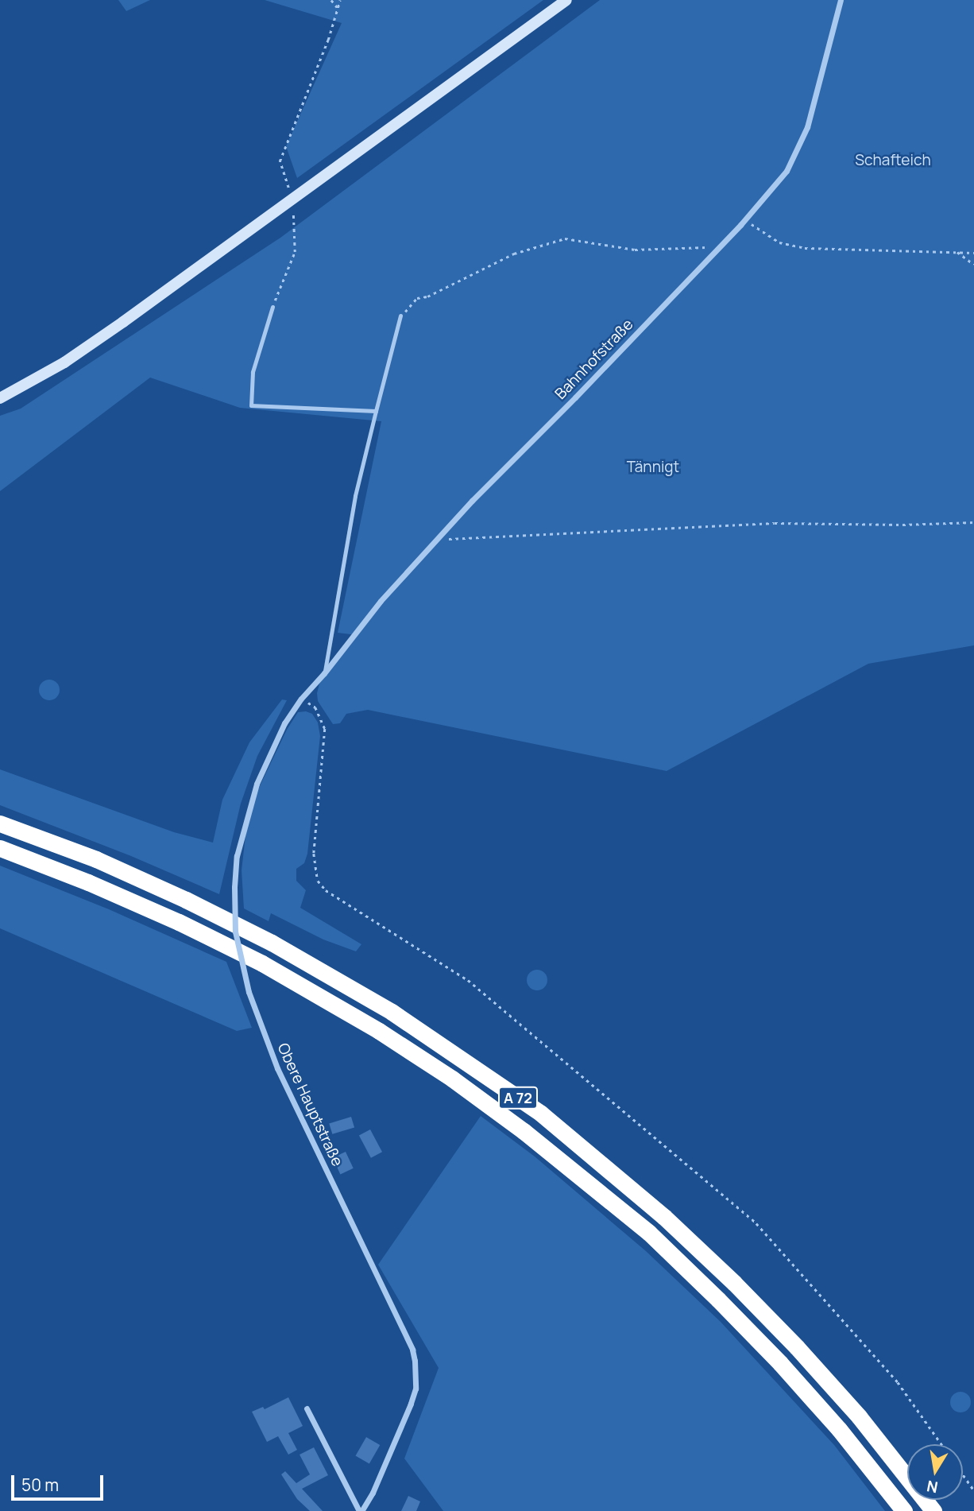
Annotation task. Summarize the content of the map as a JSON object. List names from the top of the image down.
{
  "streets": {
    "highway": ["A 72"],
    "street": ["Bahnhofstraße", "Obere Hauptstraße"]
  },
  "crossings": [
    ["Bahnhofstraße", "Obere Hauptstraße"]
  ],
  "parks": ["Schafteich", "Tännigt"],
  "scale_bar": "50 m",
  "north": "bottom"
}
